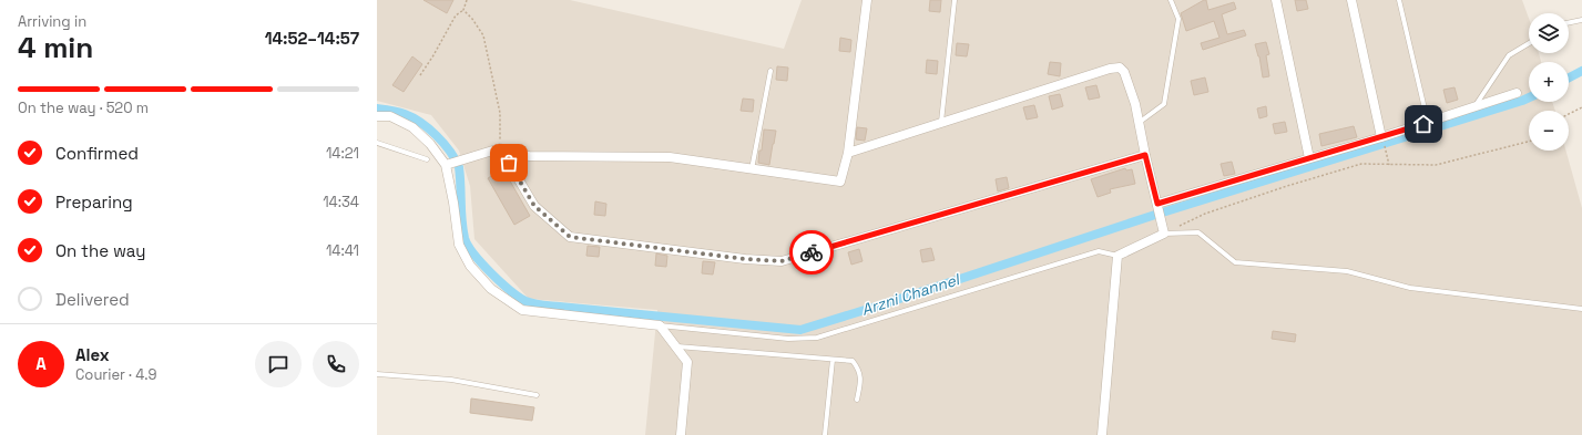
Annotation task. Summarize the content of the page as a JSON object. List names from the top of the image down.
{
  "water": ["Arzni Channel"],
  "page": {
    "heading": ["4 min", "Arriving in", "14:52–14:57"],
    "panel": ["Alex", "Courier · 4.9"],
    "map_buttons": ["+", "−"],
    "bar": "On the way · 520 m",
    "list": [
      ["Confirmed", "14:21"],
      ["Preparing", "14:34"],
      ["On the way", "14:41"],
      "Delivered"
    ],
    "round": "A"
  }
}
